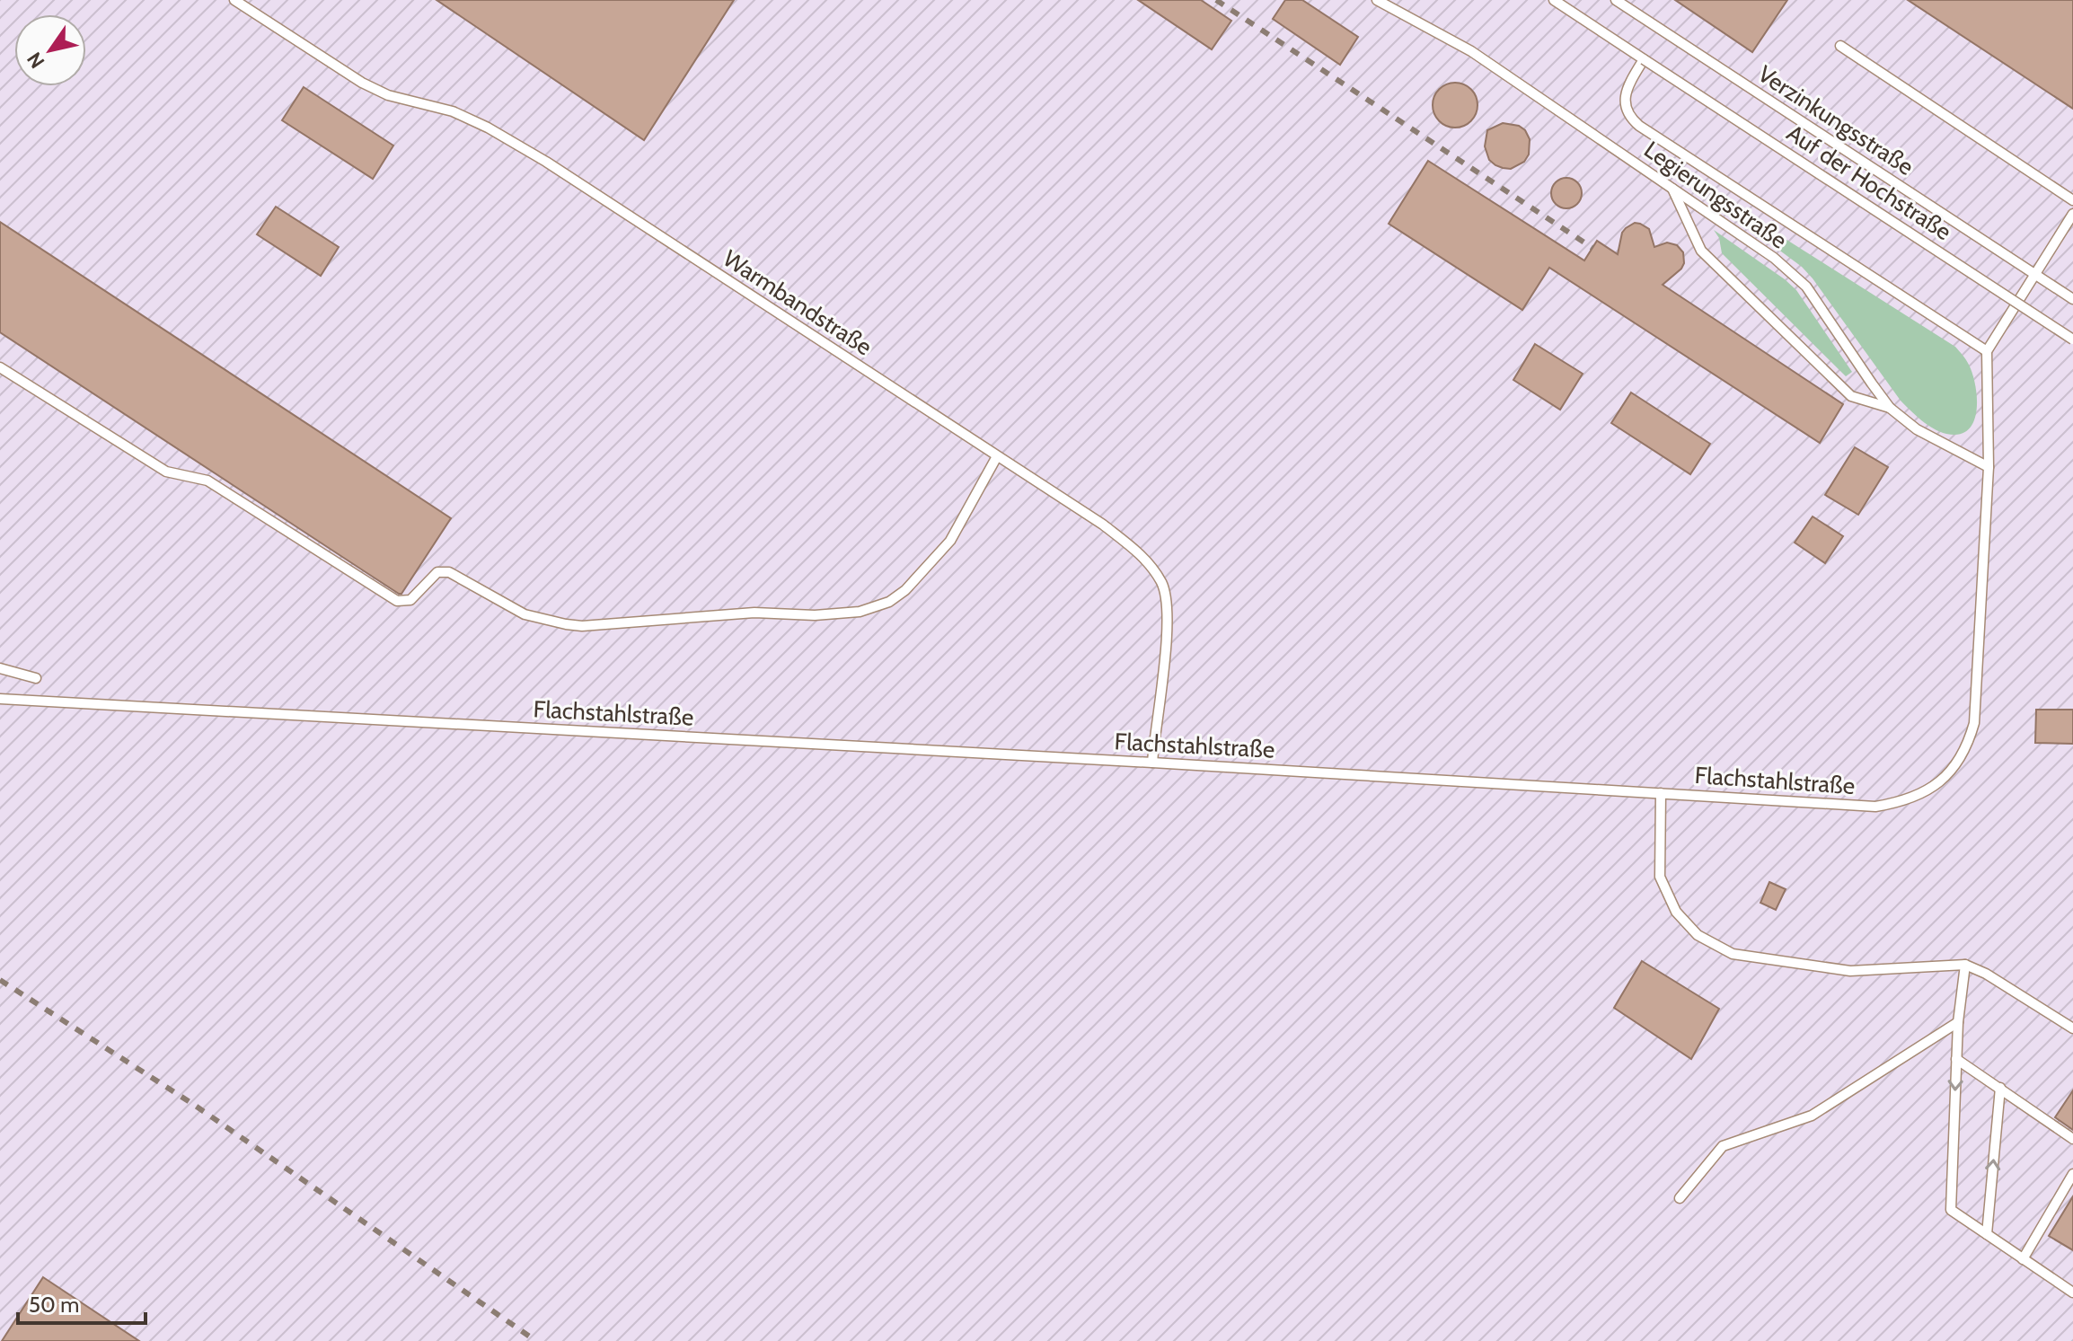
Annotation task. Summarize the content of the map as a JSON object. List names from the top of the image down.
{
  "streets": {
    "lane": [
      "Verzinkungsstraße",
      "Auf der Hochstraße",
      "Legierungsstraße",
      "Warmbandstraße",
      "Flachstahlstraße"
    ]
  },
  "crossings": [
    ["Legierungsstraße", "Flachstahlstraße"],
    ["Warmbandstraße", "Flachstahlstraße"]
  ],
  "scale_bar": "50 m",
  "north": "bottom left"
}
